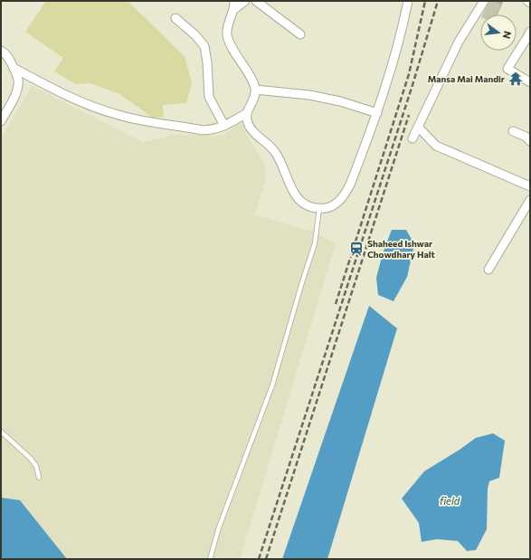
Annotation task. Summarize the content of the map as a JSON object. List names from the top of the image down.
{
  "water": ["field"],
  "places": {
    "temple": ["Mansa Mai Mandir"],
    "station": ["Shaheed Ishwar Chowdhary Halt"]
  },
  "north": "right"
}
